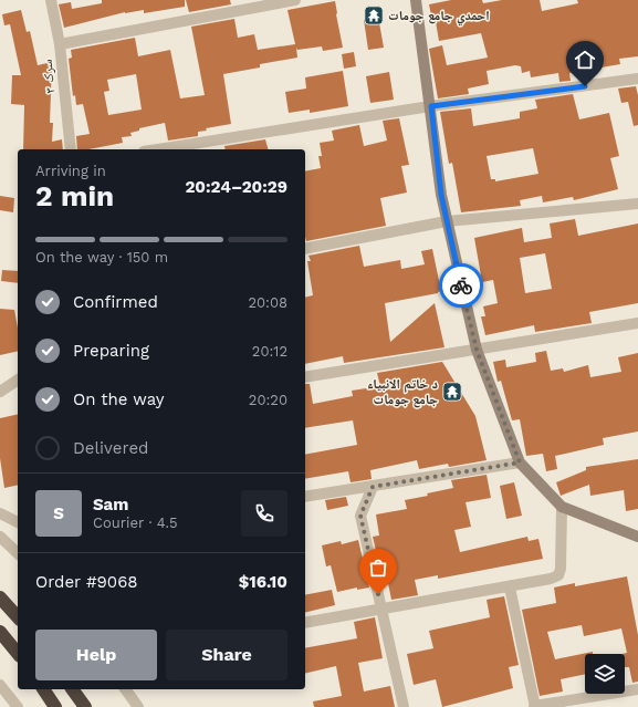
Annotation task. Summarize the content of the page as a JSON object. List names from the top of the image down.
{
  "streets": {
    "street": ["سرک ۳"]
  },
  "places": {
    "temple": ["احمدي جامع جومات", "د خاتم الانبیاء جامع جومات"]
  },
  "page": {
    "heading": ["2 min", "Arriving in", "20:24–20:29"],
    "panel": [
      "Sam",
      "Courier · 4.5",
      "Order #9068",
      "$16.10"
    ],
    "bar": "On the way · 150 m",
    "list": [
      ["Confirmed", "20:08"],
      ["Preparing", "20:12"],
      ["On the way", "20:20"],
      "Delivered"
    ],
    "round": "S",
    "buttons": ["Help", "Share"]
  }
}
